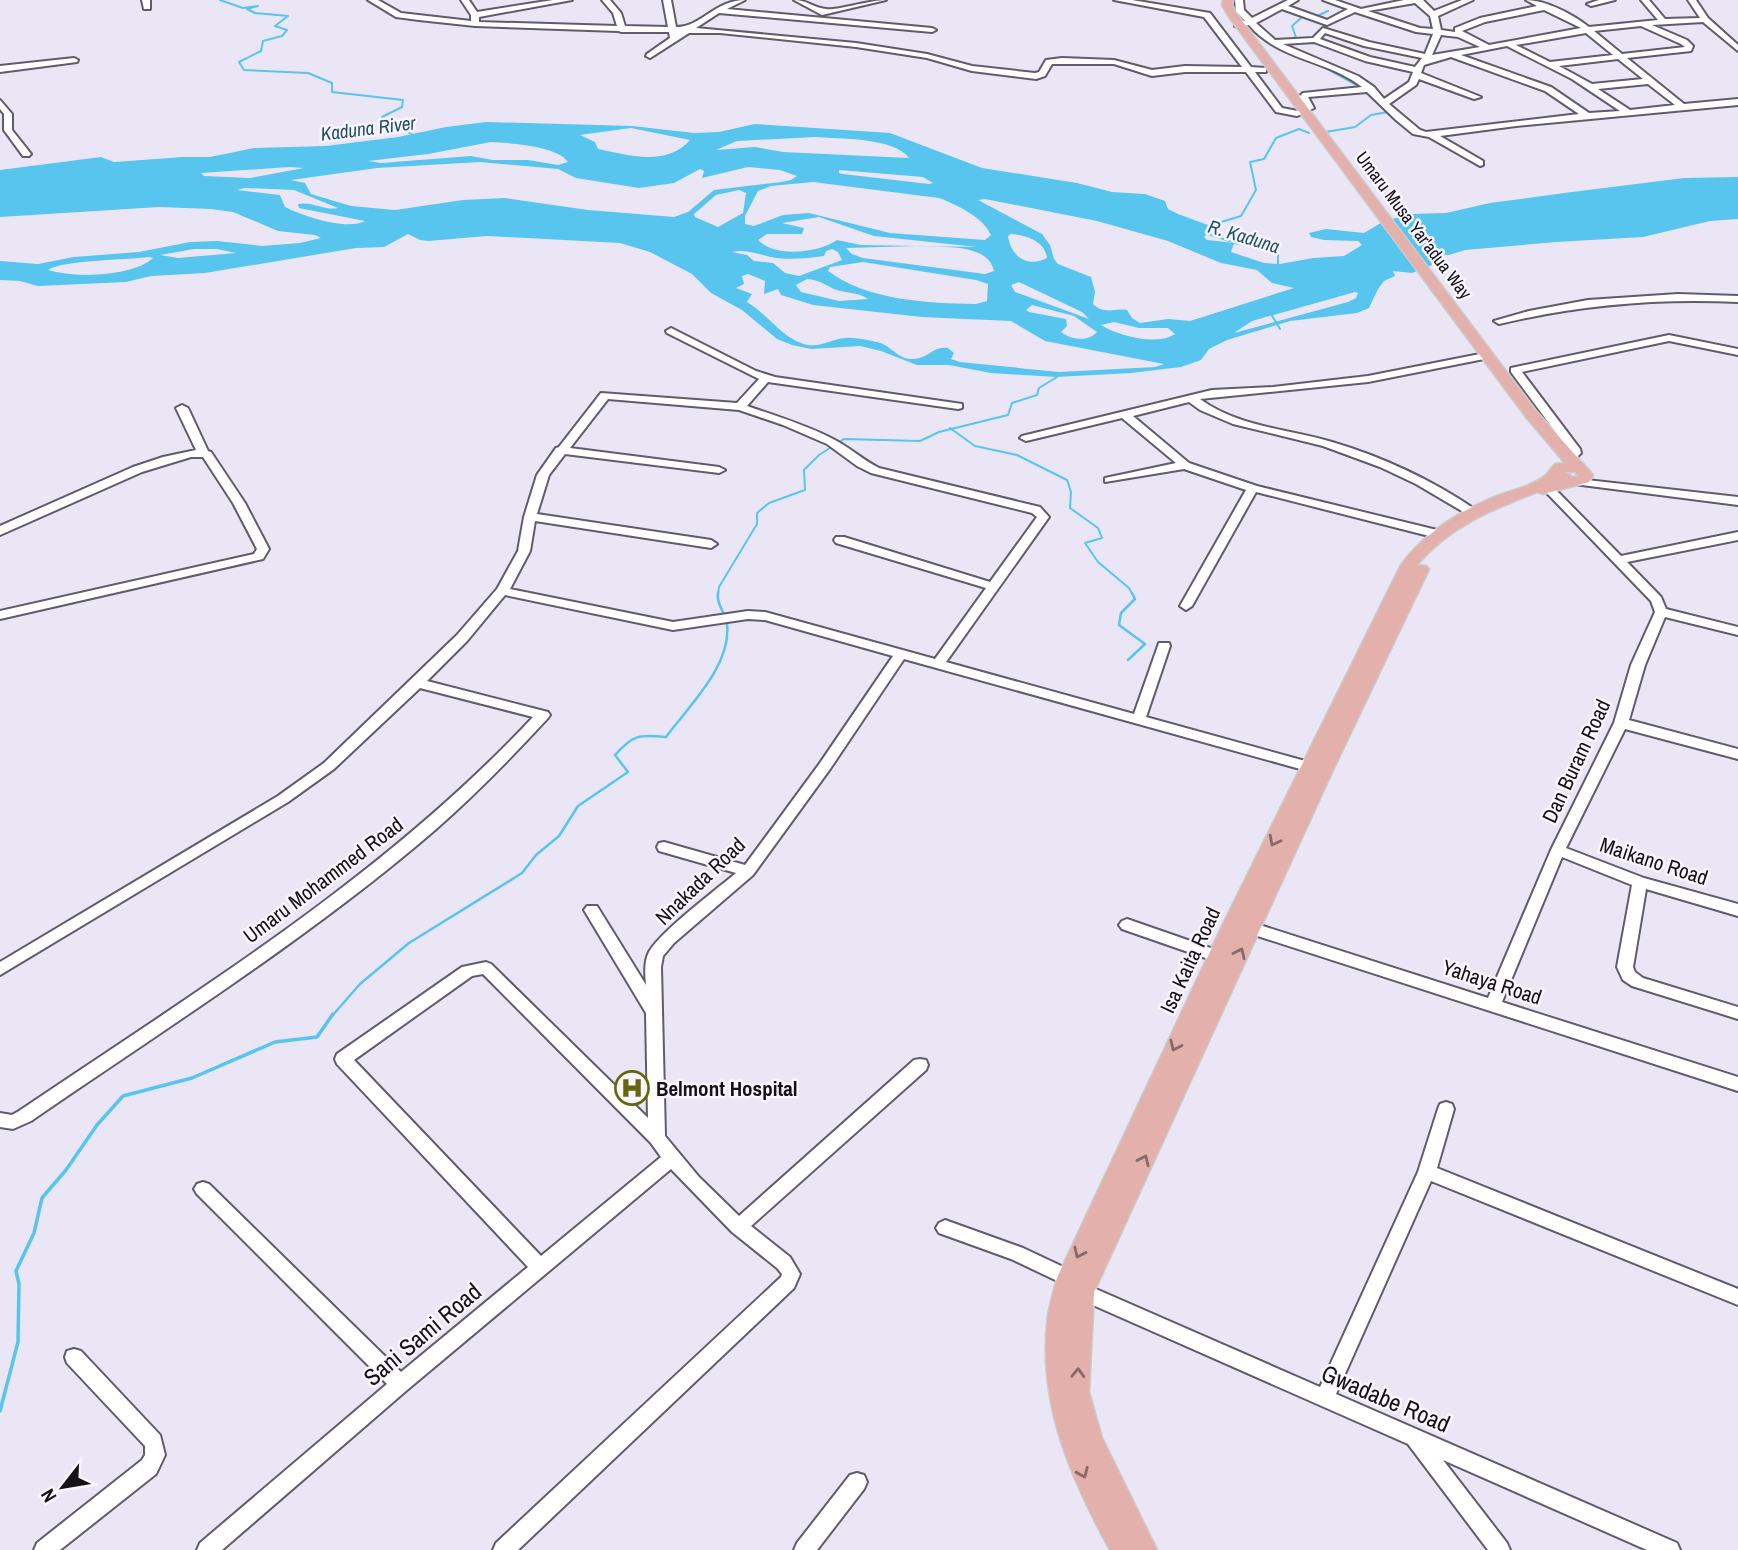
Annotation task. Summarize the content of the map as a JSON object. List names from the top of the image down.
{
  "streets": {
    "main road": ["Umaru Musa Yar'adua Way", "Isa Kaita Road"],
    "street": [
      "Dan Buram Road",
      "Maikano Road",
      "Umaru Mohammed Road",
      "Nnakada Road",
      "Yahaya Road",
      "Sani Sami Road",
      "Gwadabe Road"
    ]
  },
  "crossings": [
    ["Umaru Musa Yar'adua Way", "Isa Kaita Road"],
    ["Dan Buram Road", "Maikano Road"],
    ["Dan Buram Road", "Yahaya Road"],
    ["Isa Kaita Road", "Yahaya Road"],
    ["Isa Kaita Road", "Gwadabe Road"]
  ],
  "water": ["Kaduna River", "R. Kaduna"],
  "places": {
    "hospital": ["Belmont Hospital"]
  },
  "north": "bottom left"
}
